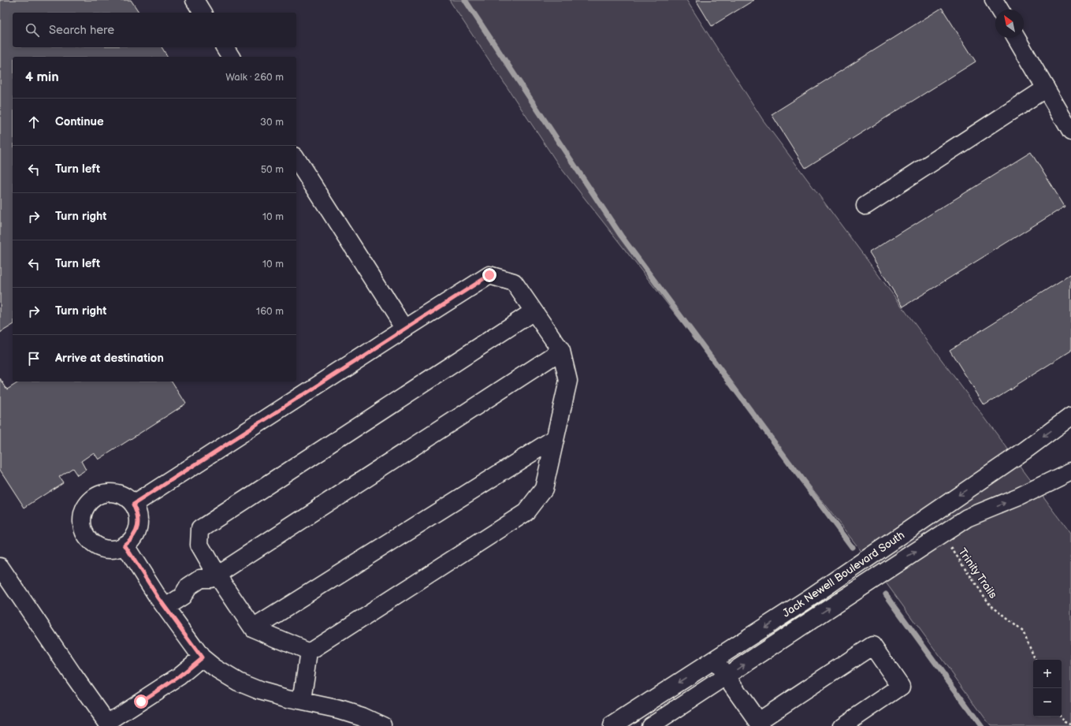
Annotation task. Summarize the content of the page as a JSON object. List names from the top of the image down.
{
  "streets": {
    "street": ["Jack Newell Boulevard South"],
    "path": ["Trinity Trails"]
  },
  "crossings": [
    ["Trinity Trails", "Jack Newell Boulevard South"]
  ],
  "north": "top left",
  "page": {
    "search": "Search here",
    "heading": ["4 min", "Walk · 260 m"],
    "list": [
      ["Continue", "30 m"],
      ["Turn left", "50 m"],
      ["Turn right", "10 m"],
      ["Turn left", "10 m"],
      ["Turn right", "160 m"],
      "Arrive at destination"
    ],
    "map_buttons": ["+", "−"]
  }
}
